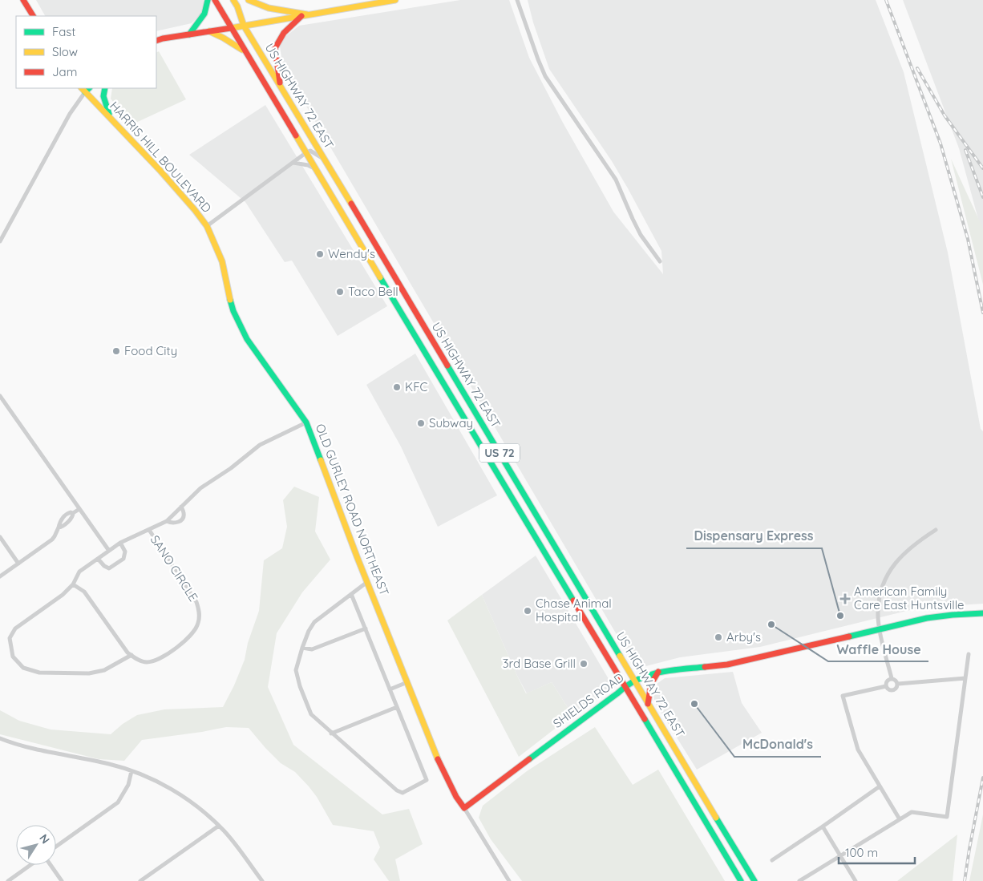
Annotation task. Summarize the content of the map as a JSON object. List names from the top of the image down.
{
  "streets": {
    "main road": [
      "US HIGHWAY 72 EAST",
      "HARRIS HILL BOULEVARD",
      "US 72",
      "OLD GURLEY ROAD NORTHEAST",
      "SHIELDS ROAD"
    ],
    "street": ["SANO CIRCLE"]
  },
  "crossings": [
    ["US HIGHWAY 72 EAST", "US 72"],
    ["US HIGHWAY 72 EAST", "SHIELDS ROAD"],
    ["HARRIS HILL BOULEVARD", "OLD GURLEY ROAD NORTHEAST"],
    ["OLD GURLEY ROAD NORTHEAST", "SHIELDS ROAD"]
  ],
  "places": {
    "other": [
      "Wendy's",
      "Taco Bell",
      "Food City",
      "KFC",
      "Subway",
      "Chase Animal Hospital",
      "Dispensary Express",
      "Waffle House",
      "Arby's",
      "3rd Base Grill",
      "McDonald's"
    ],
    "health": ["American Family Care East Huntsville"]
  },
  "legend": ["Fast", "Slow", "Jam"],
  "scale_bar": "100 m",
  "north": "top right"
}
